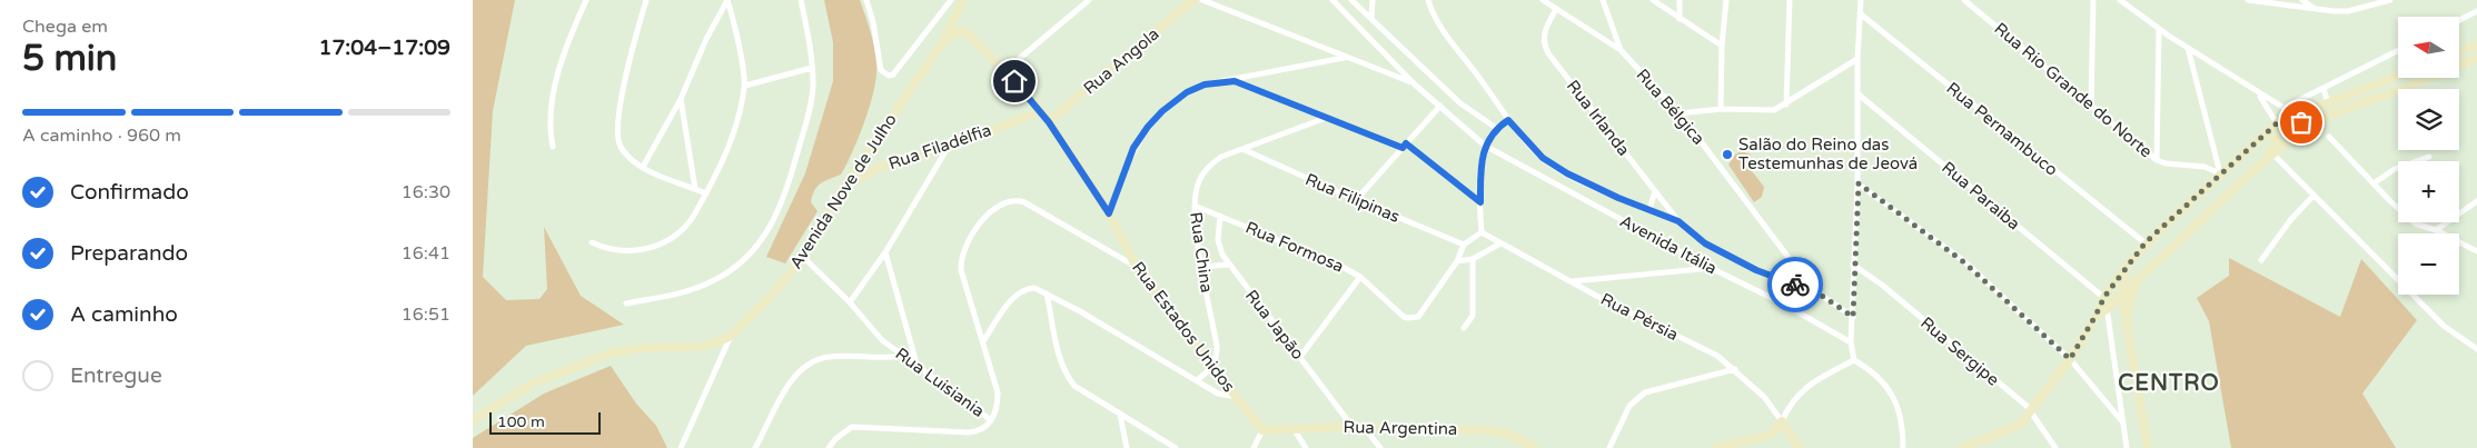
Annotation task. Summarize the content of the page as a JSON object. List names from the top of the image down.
{
  "streets": {
    "main road": [
      "Rua Angola",
      "Rua Filadélfia",
      "Avenida Nove de Julho",
      "Rua Estados Unidos",
      "Rua Argentina"
    ],
    "street": [
      "Rua Rio Grande do Norte",
      "Rua Bélgica",
      "Rua Irlanda",
      "Rua Pernambuco",
      "Rua Paraiba",
      "Rua Filipinas",
      "Avenida Itália",
      "Rua Formosa",
      "Rua China",
      "Rua Pérsia",
      "Rua Japão",
      "Rua Sergipe",
      "Rua Luisiania"
    ]
  },
  "crossings": [
    ["Rua Angola", "Rua Estados Unidos"],
    ["Rua Bélgica", "Rua Irlanda"],
    ["Rua Irlanda", "Avenida Itália"],
    ["Rua Filadélfia", "Avenida Nove de Julho"],
    ["Rua Filadélfia", "Rua Estados Unidos"],
    ["Avenida Nove de Julho", "Rua Estados Unidos"],
    ["Avenida Nove de Julho", "Rua Luisiania"],
    ["Rua Filipinas", "Rua Formosa"],
    ["Rua Filipinas", "Rua China"],
    ["Rua Formosa", "Rua China"],
    ["Rua Formosa", "Rua Japão"],
    ["Rua China", "Rua Estados Unidos"],
    ["Rua Japão", "Rua Argentina"],
    ["Rua Estados Unidos", "Rua Luisiania"],
    ["Rua Estados Unidos", "Rua Argentina"]
  ],
  "districts": ["CENTRO"],
  "places": ["Salão do Reino das Testemunhas de Jeová"],
  "scale_bar": "100 m",
  "north": "left",
  "page": {
    "heading": ["5 min", "Chega em", "17:04–17:09"],
    "map_buttons": ["+", "−"],
    "bar": "A caminho · 960 m",
    "list": [
      ["Confirmado", "16:30"],
      ["Preparando", "16:41"],
      ["A caminho", "16:51"],
      "Entregue"
    ],
    "scale": "100 m"
  }
}
